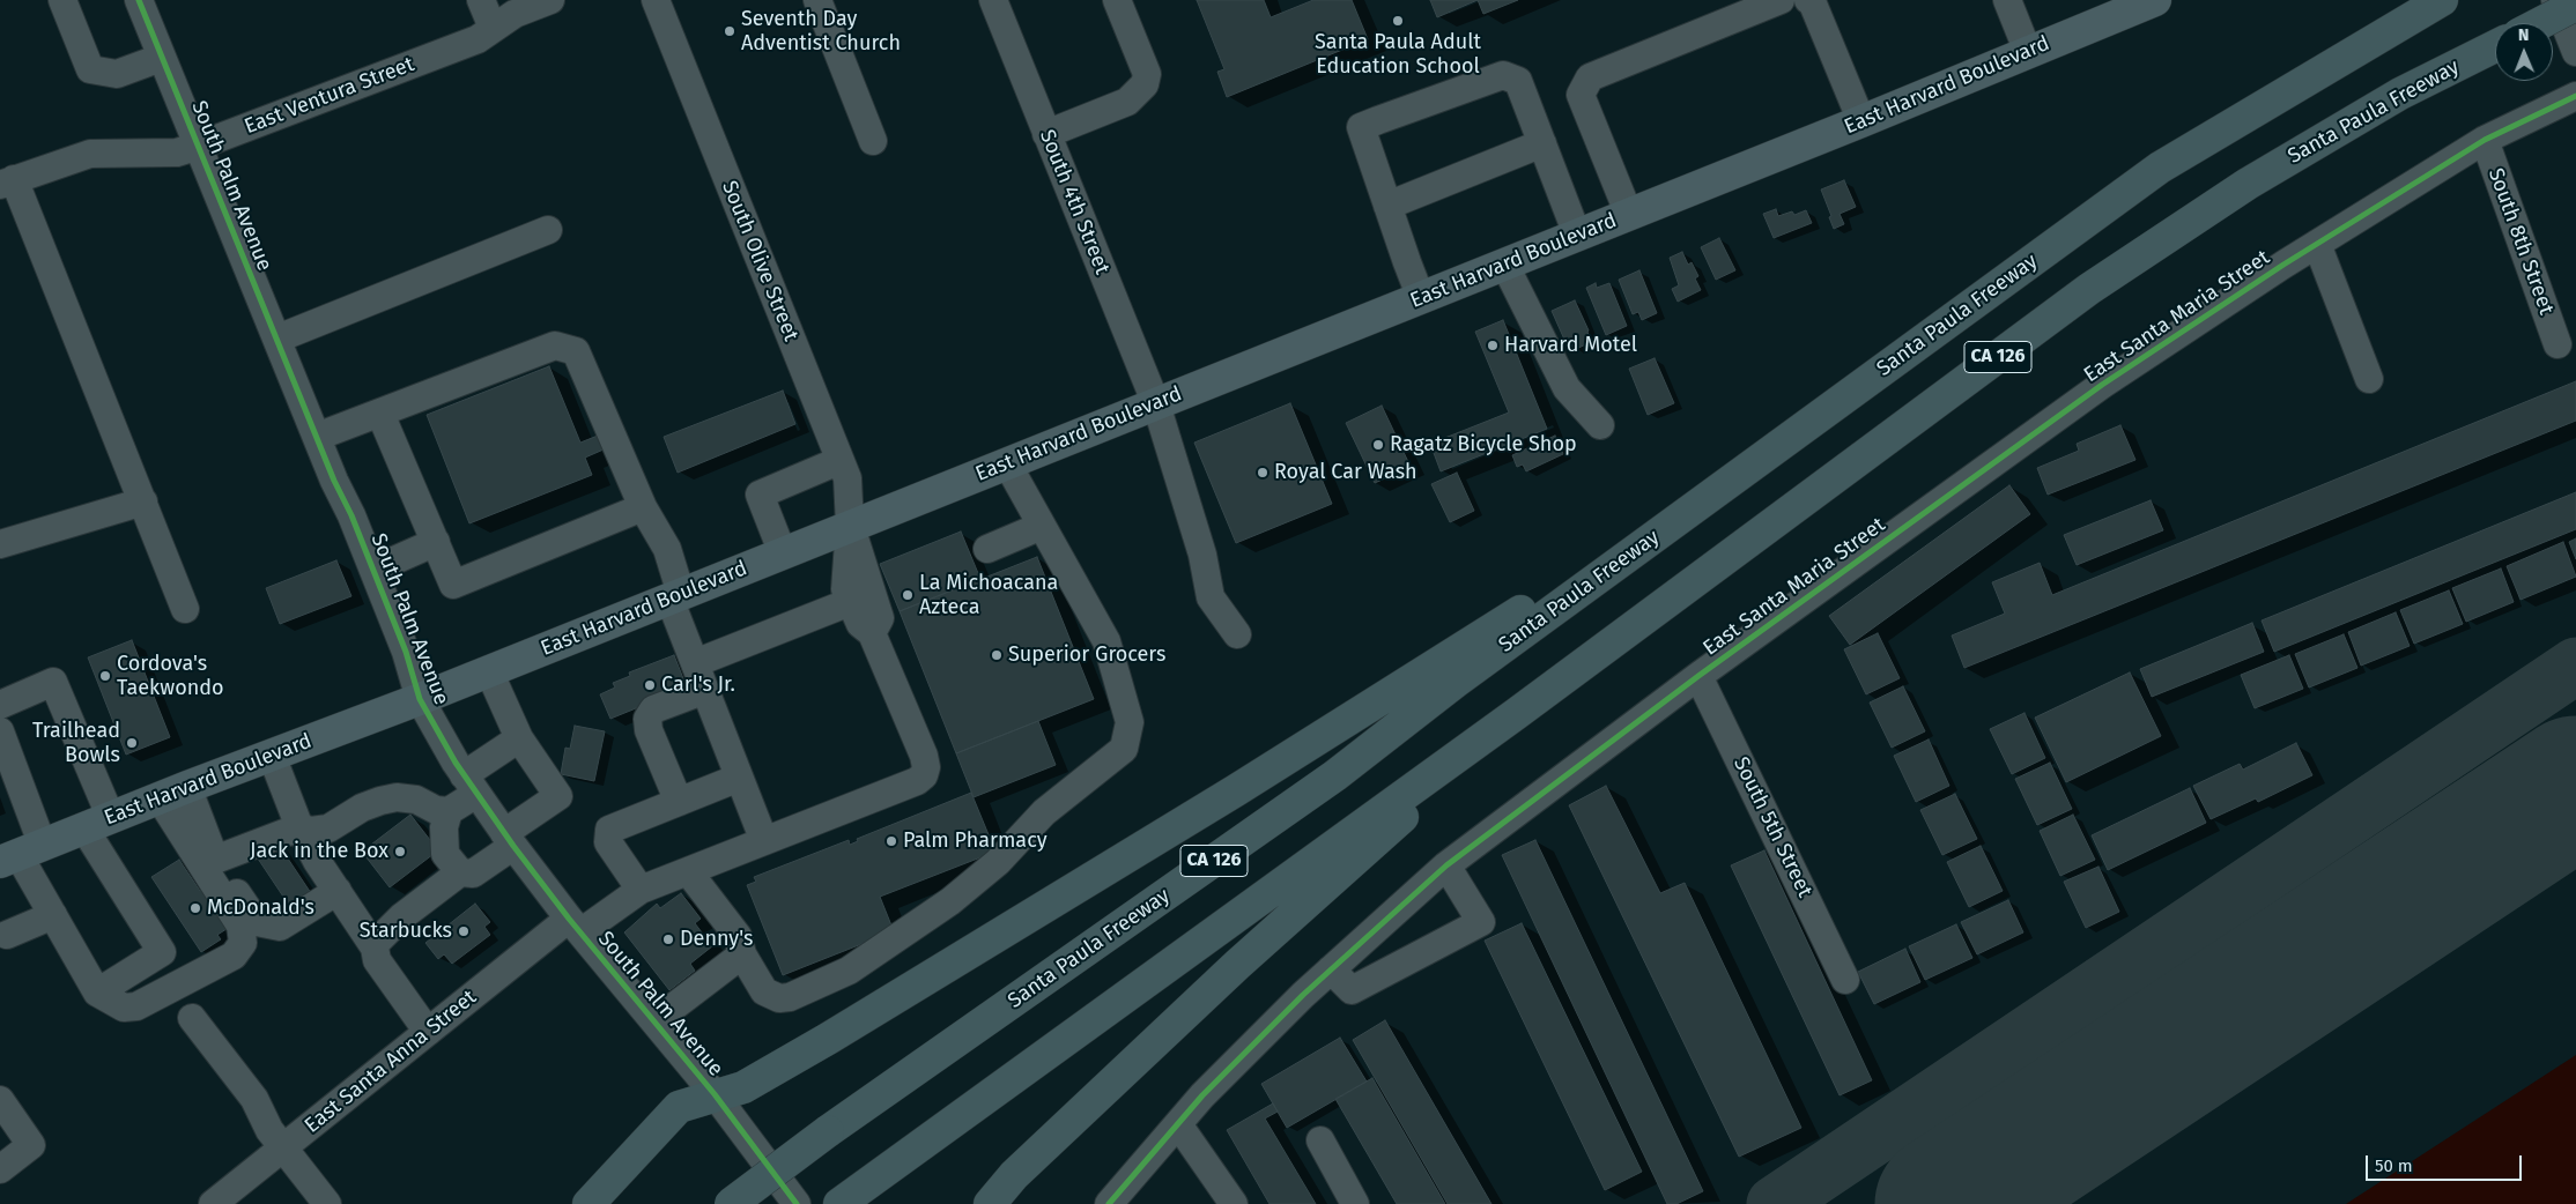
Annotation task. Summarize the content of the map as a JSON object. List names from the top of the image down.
{
  "streets": {
    "highway": ["Santa Paula Freeway", "CA 126"],
    "main road": ["East Harvard Boulevard"],
    "street": [
      "East Ventura Street",
      "South Palm Avenue",
      "South 4th Street",
      "South 8th Street",
      "South Olive Street",
      "East Santa Maria Street",
      "South 5th Street",
      "East Santa Anna Street"
    ]
  },
  "crossings": [
    ["East Harvard Boulevard", "South Palm Avenue"],
    ["East Harvard Boulevard", "South 4th Street"],
    ["East Harvard Boulevard", "South Olive Street"],
    ["East Ventura Street", "South Palm Avenue"],
    ["South Palm Avenue", "East Santa Anna Street"],
    ["South 8th Street", "East Santa Maria Street"],
    ["East Santa Maria Street", "South 5th Street"]
  ],
  "places": [
    "Santa Paula Adult Education School",
    "Seventh Day Adventist Church",
    "Harvard Motel",
    "Ragatz Bicycle Shop",
    "Royal Car Wash",
    "La Michoacana Azteca",
    "Superior Grocers",
    "Cordova's Taekwondo",
    "Carl's Jr.",
    "Trailhead Bowls",
    "Palm Pharmacy",
    "Jack in the Box",
    "McDonald's",
    "Starbucks",
    "Denny's"
  ],
  "scale_bar": "50 m",
  "north": "top"
}
